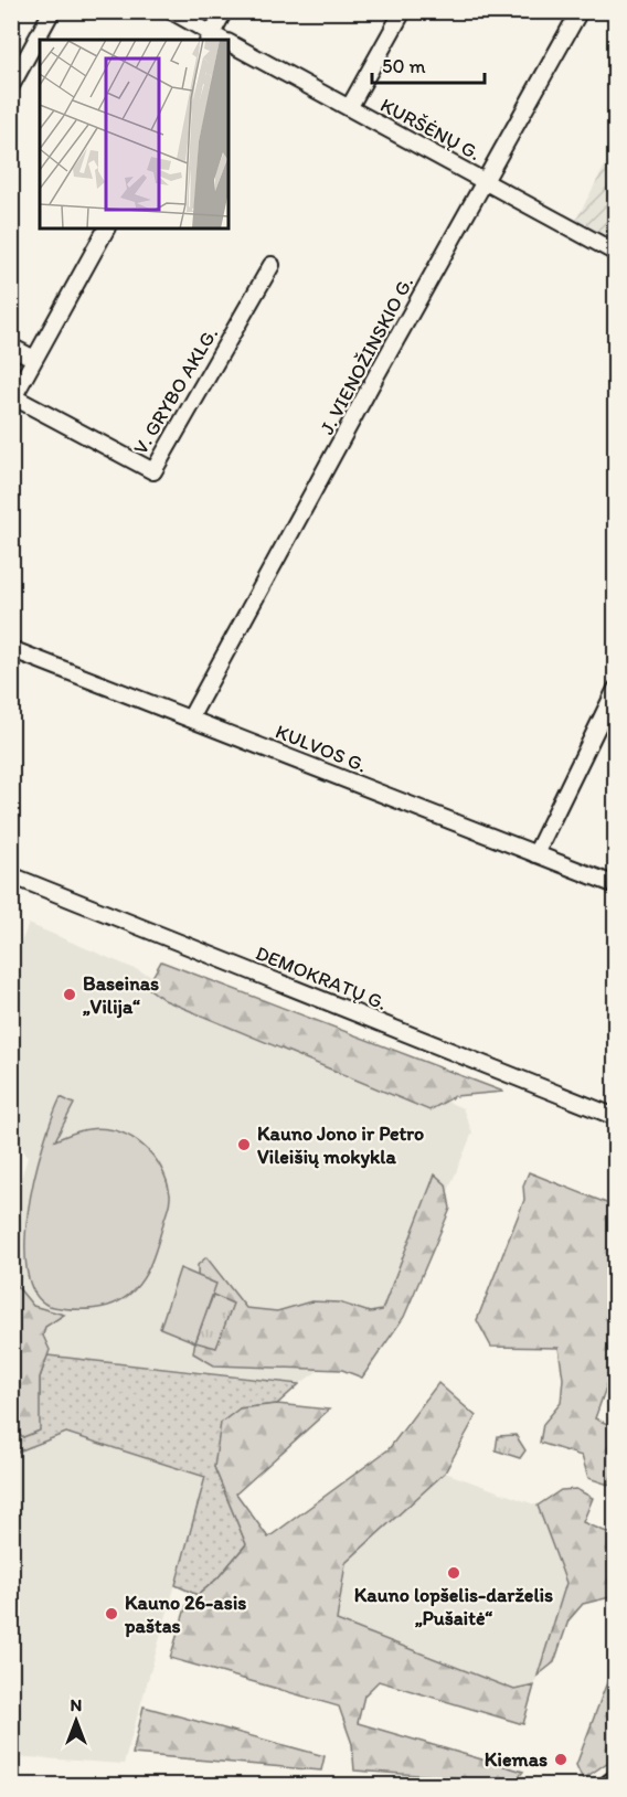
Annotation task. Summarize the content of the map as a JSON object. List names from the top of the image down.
{
  "streets": {
    "street": [
      "KURŠĖNŲ G.",
      "J. VIENOŽINSKIO G.",
      "V. GRYBO AKLG.",
      "KULVOS G.",
      "DEMOKRATŲ G."
    ]
  },
  "crossings": [
    ["KURŠĖNŲ G.", "J. VIENOŽINSKIO G."],
    ["J. VIENOŽINSKIO G.", "KULVOS G."]
  ],
  "places": [
    "Baseinas „Vilija“",
    "Kauno Jono ir Petro Vileišių mokykla",
    "Kauno lopšelis-darželis „Pušaitė“",
    "Kauno 26-asis paštas",
    "Kiemas"
  ],
  "scale_bar": "50 m",
  "north": "top"
}
